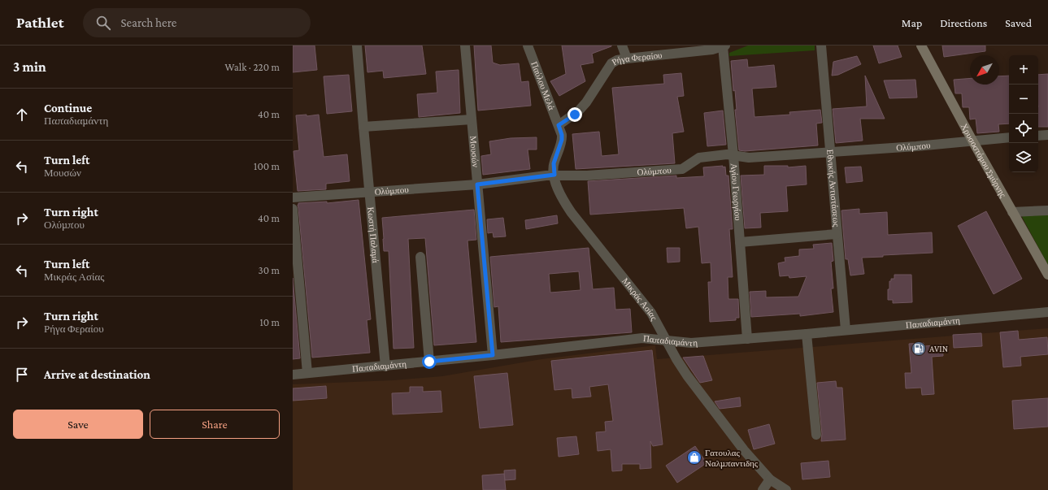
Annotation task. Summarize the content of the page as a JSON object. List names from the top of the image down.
{
  "streets": {
    "street": [
      "Ρήγα Φεραίου",
      "Παύλου Μελά",
      "Ολύμπου",
      "Μουσών",
      "Χρυσοστόμου Σμύρνης",
      "Εθνικής Αντιστάσεως",
      "Αγίου Γεωργίου",
      "Κωστή Παλαμά",
      "Μικράς Ασίας",
      "Παπαδιαμάντη"
    ]
  },
  "crossings": [
    ["Ρήγα Φεραίου", "Παύλου Μελά"],
    ["Ρήγα Φεραίου", "Αγίου Γεωργίου"],
    ["Ρήγα Φεραίου", "Μικράς Ασίας"],
    ["Παύλου Μελά", "Μικράς Ασίας"],
    ["Ολύμπου", "Μουσών"],
    ["Ολύμπου", "Χρυσοστόμου Σμύρνης"],
    ["Ολύμπου", "Εθνικής Αντιστάσεως"],
    ["Ολύμπου", "Αγίου Γεωργίου"],
    ["Ολύμπου", "Κωστή Παλαμά"],
    ["Ολύμπου", "Μικράς Ασίας"],
    ["Μουσών", "Παπαδιαμάντη"],
    ["Εθνικής Αντιστάσεως", "Παπαδιαμάντη"],
    ["Αγίου Γεωργίου", "Παπαδιαμάντη"],
    ["Κωστή Παλαμά", "Παπαδιαμάντη"],
    ["Μικράς Ασίας", "Παπαδιαμάντη"]
  ],
  "places": {
    "fuel station": ["AVIN"],
    "shop": ["Γατουλας Ναλμπαντιδης"]
  },
  "north": "bottom left",
  "page": {
    "header": "Pathlet",
    "search": "Search here",
    "nav": ["Map", "Directions", "Saved"],
    "heading": ["3 min", "Walk · 220 m"],
    "map_buttons": ["+", "−"],
    "list": [
      ["Continue", "Παπαδιαμάντη", "40 m"],
      ["Turn left", "Μουσών", "100 m"],
      ["Turn right", "Ολύμπου", "40 m"],
      ["Turn left", "Μικράς Ασίας", "30 m"],
      ["Turn right", "Ρήγα Φεραίου", "10 m"],
      "Arrive at destination"
    ],
    "buttons": ["Save", "Share"]
  }
}
